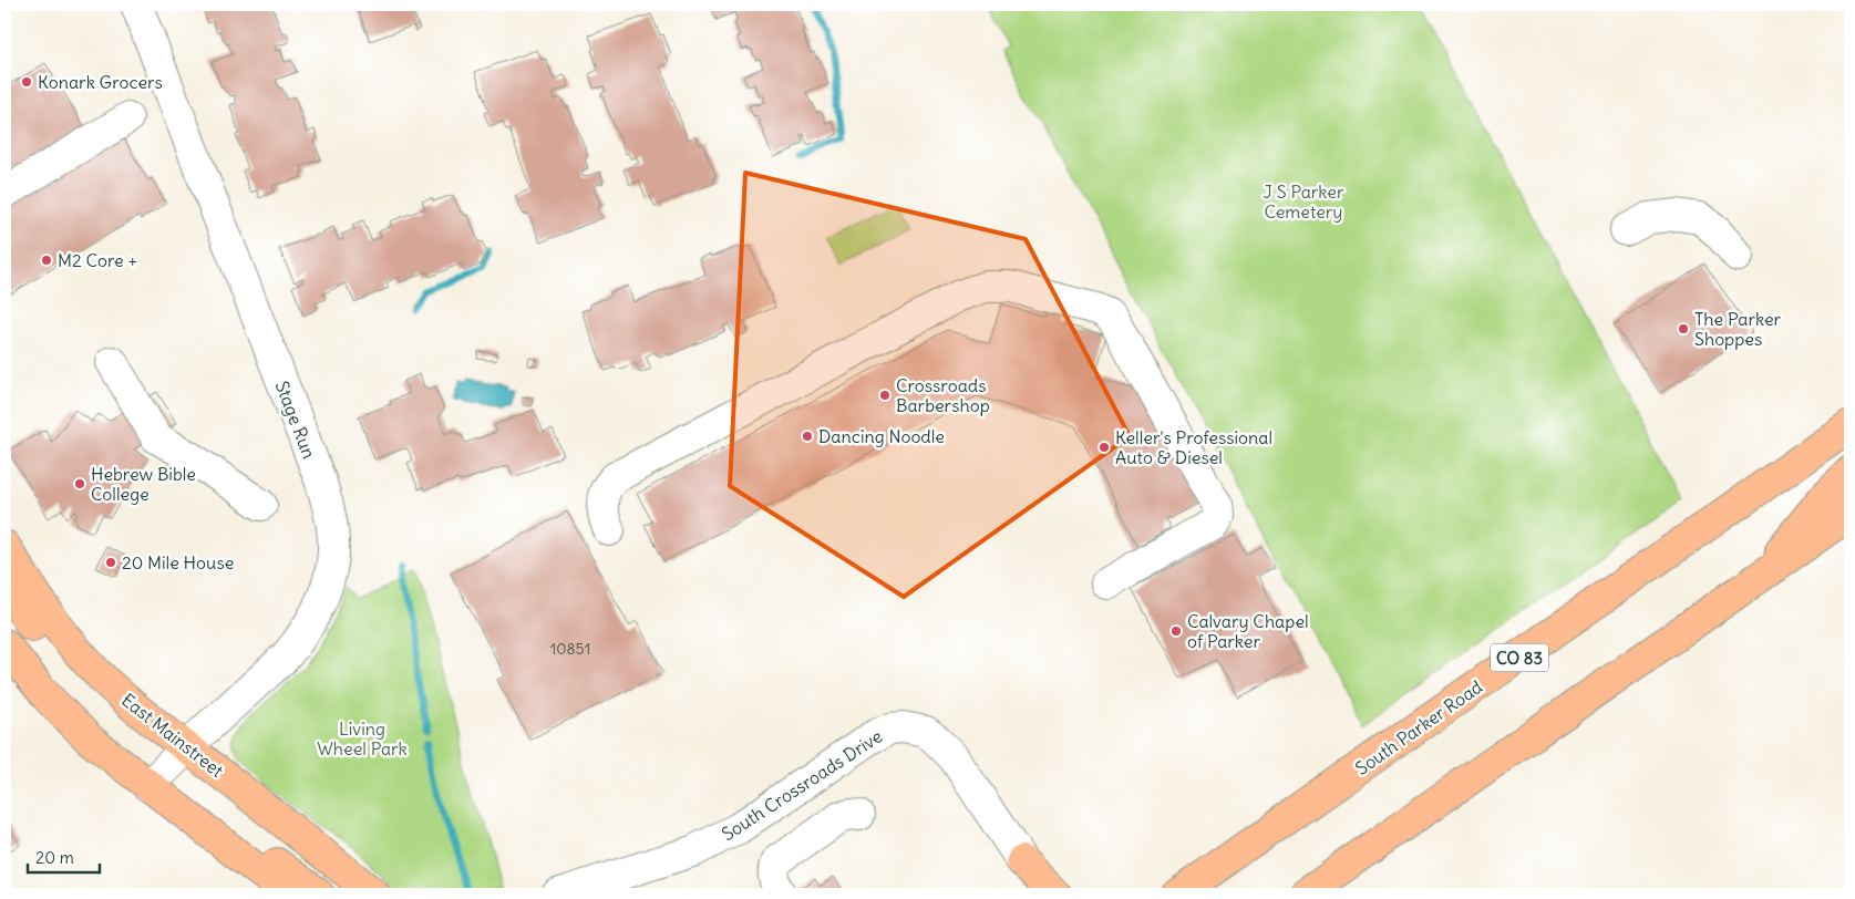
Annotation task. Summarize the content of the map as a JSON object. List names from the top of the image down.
{
  "streets": {
    "main road": ["CO 83", "South Parker Road", "East Mainstreet"],
    "street": ["Stage Run", "South Crossroads Drive"]
  },
  "crossings": [
    ["Stage Run", "East Mainstreet"]
  ],
  "parks": ["J S Parker Cemetery", "Living Wheel Park"],
  "places": [
    "Konark Grocers",
    "M2 Core +",
    "The Parker Shoppes",
    "Crossroads Barbershop",
    "Dancing Noodle",
    "Keller's Professional Auto & Diesel",
    "Hebrew Bible College",
    "20 Mile House",
    "Calvary Chapel of Parker"
  ],
  "house_numbers": ["10851"],
  "scale_bar": "20 m"
}
